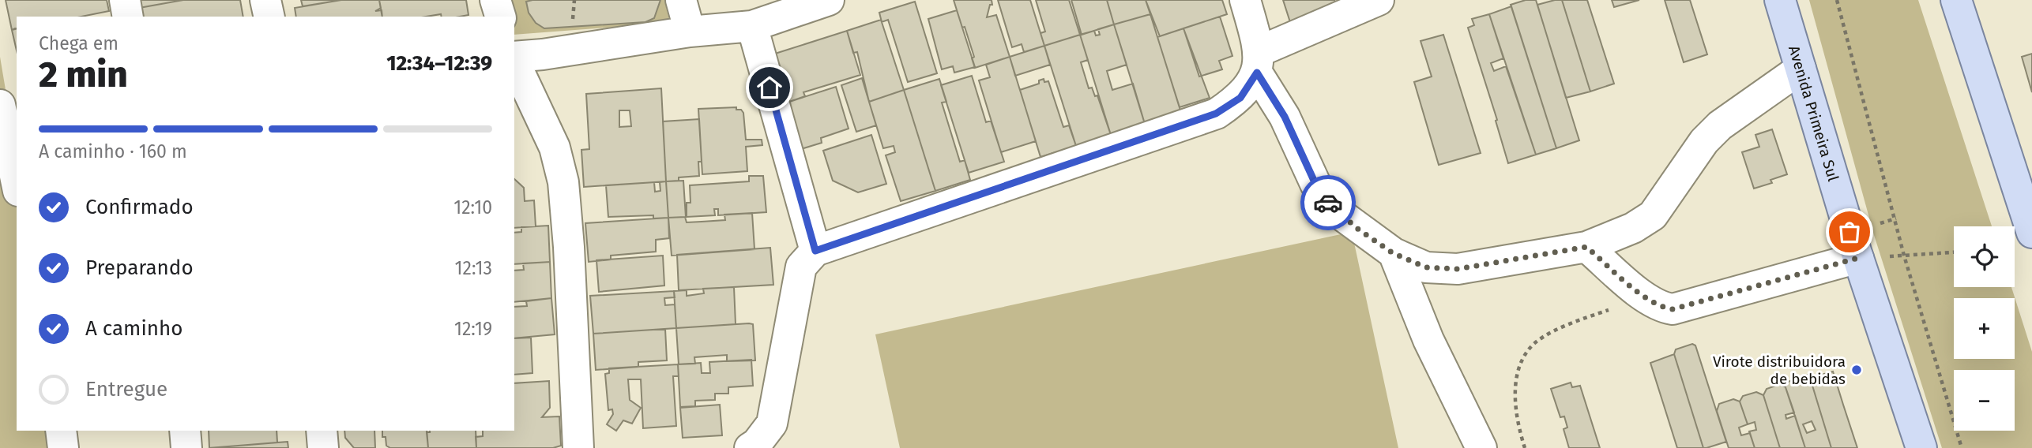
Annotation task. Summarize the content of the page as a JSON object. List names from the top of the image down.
{
  "streets": {
    "main road": ["Avenida Primeira Sul"]
  },
  "places": ["Virote distribuidora de bebidas"],
  "page": {
    "heading": ["2 min", "Chega em", "12:34–12:39"],
    "bar": "A caminho · 160 m",
    "list": [
      ["Confirmado", "12:10"],
      ["Preparando", "12:13"],
      ["A caminho", "12:19"],
      "Entregue"
    ],
    "map_buttons": ["+", "−"]
  }
}
